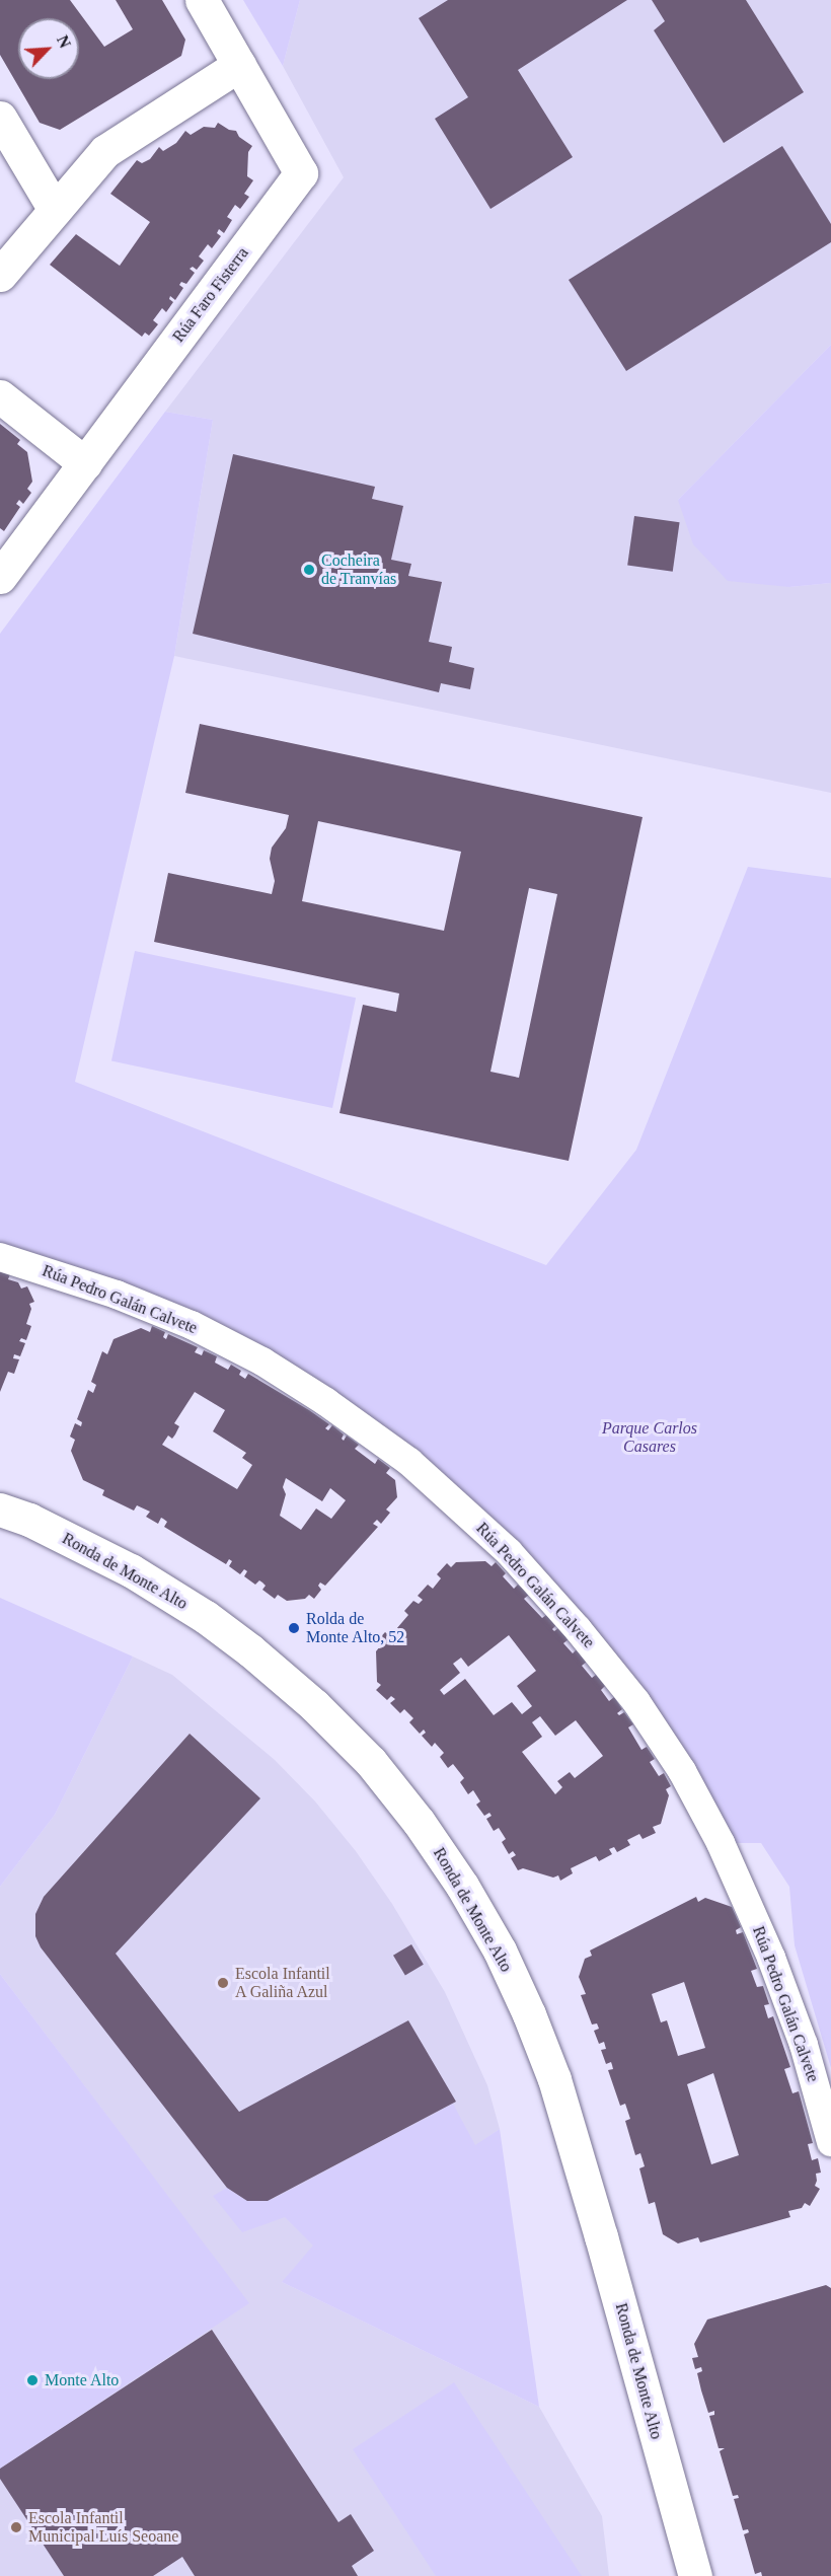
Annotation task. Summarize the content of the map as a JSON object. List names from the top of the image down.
{
  "streets": {
    "street": ["Rúa Faro Fisterra", "Rúa Pedro Galán Calvete", "Ronda de Monte Alto"]
  },
  "parks": ["Parque Carlos Casares"],
  "places": [
    "Cocheira de Tranvías",
    "Rolda de Monte Alto, 52",
    "Escola Infantil A Galiña Azul",
    "Monte Alto",
    "Escola Infantil Municipal Luís Seoane"
  ],
  "north": "top right"
}
